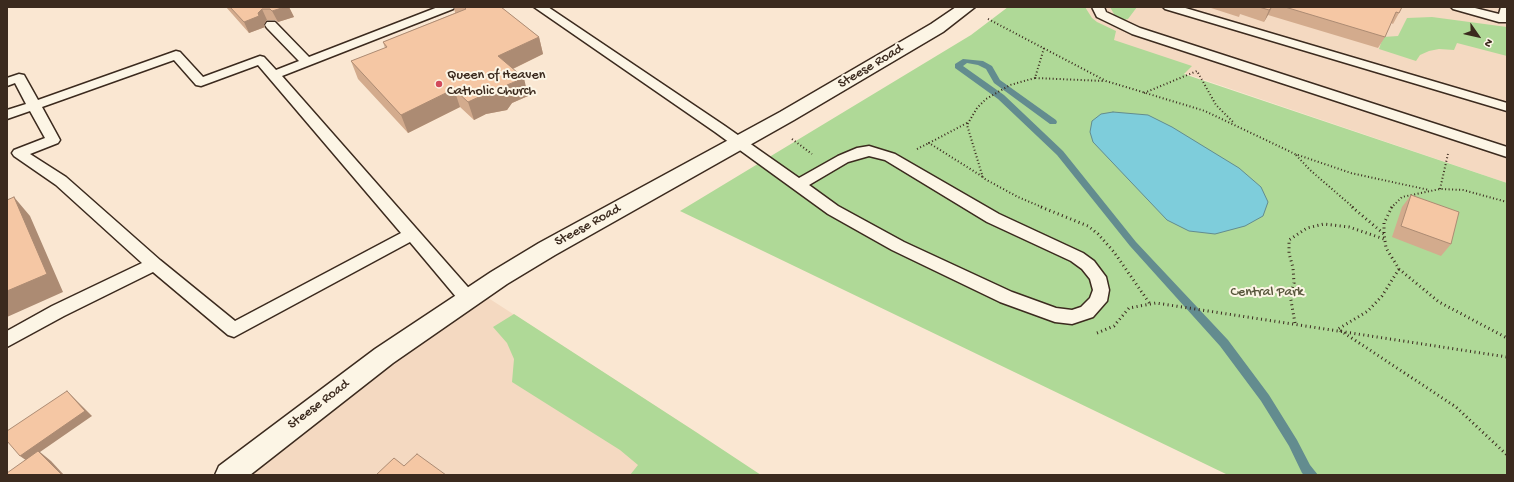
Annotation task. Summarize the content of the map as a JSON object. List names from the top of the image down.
{
  "streets": {
    "street": ["Steese Road"]
  },
  "parks": ["Central Park"],
  "places": ["Queen of Heaven Catholic Church"],
  "north": "bottom right"
}
